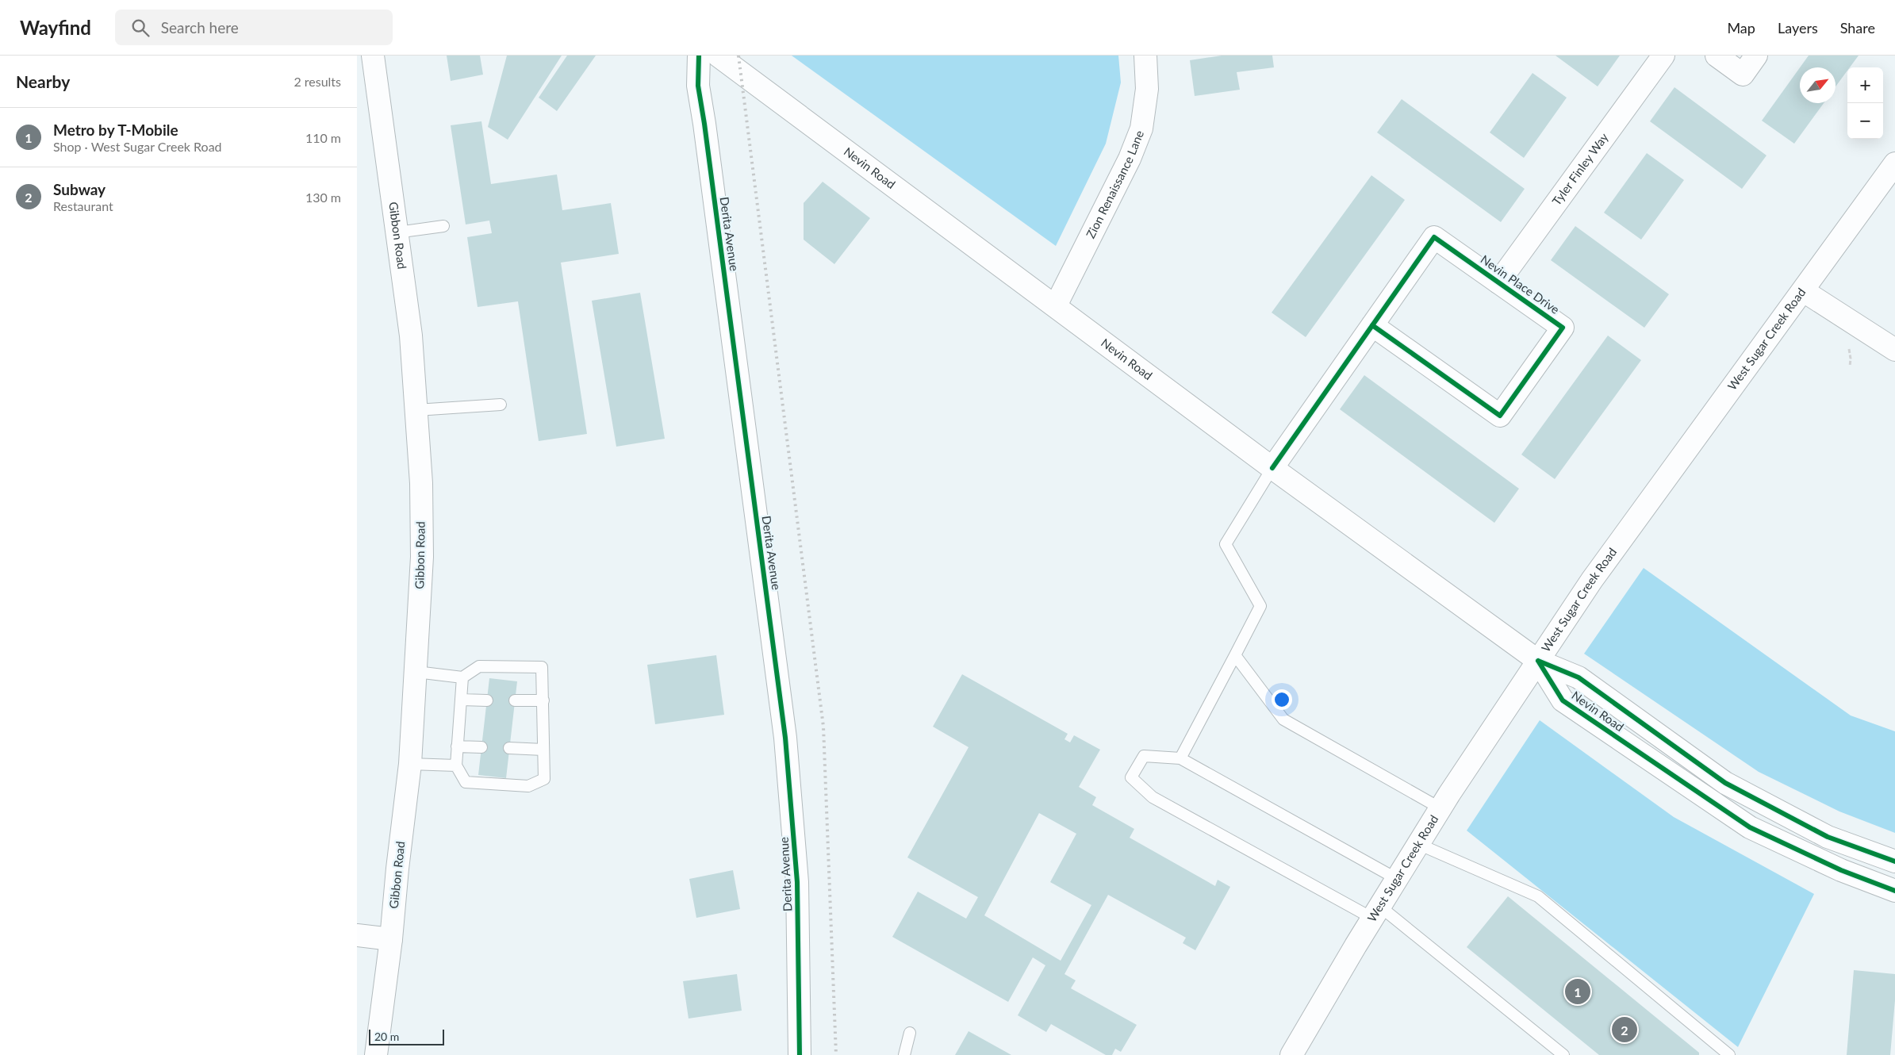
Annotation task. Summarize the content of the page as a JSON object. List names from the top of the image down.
{
  "streets": {
    "main road": [
      "Nevin Road",
      "Tyler Finley Way",
      "Zion Renaissance Lane",
      "Derita Avenue",
      "Gibbon Road",
      "Nevin Place Drive",
      "West Sugar Creek Road"
    ]
  },
  "crossings": [
    ["Nevin Road", "Zion Renaissance Lane"],
    ["Nevin Road", "Nevin Place Drive"],
    ["Nevin Road", "West Sugar Creek Road"],
    ["Tyler Finley Way", "Nevin Place Drive"]
  ],
  "scale_bar": "20 m",
  "north": "top right",
  "page": {
    "header": "Wayfind",
    "search": "Search here",
    "nav": ["Map", "Layers", "Share"],
    "heading": ["Nearby", "2 results"],
    "map_buttons": ["+", "−"],
    "list": [
      {
        "mark": "1",
        "name": "Metro by T-Mobile",
        "note": "Shop · West Sugar Creek Road",
        "value": "110 m"
      },
      {
        "mark": "2",
        "name": "Subway",
        "note": "Restaurant",
        "value": "130 m"
      }
    ],
    "pins": ["1", "2"],
    "scale": "20 m"
  }
}
